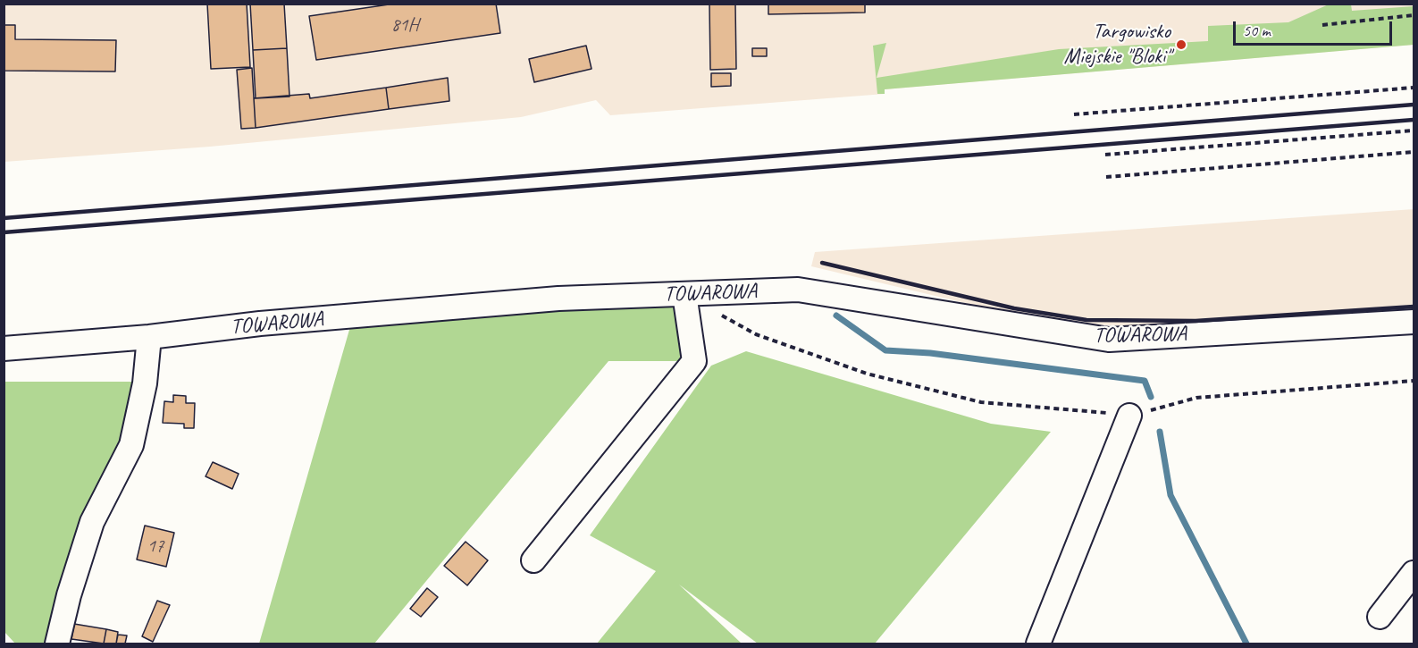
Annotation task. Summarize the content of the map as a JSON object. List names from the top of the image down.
{
  "streets": {
    "street": ["TOWAROWA"]
  },
  "places": ["Targowisko Miejskie \"Bloki\""],
  "house_numbers": ["81H", "17"],
  "scale_bar": "50 m"
}
